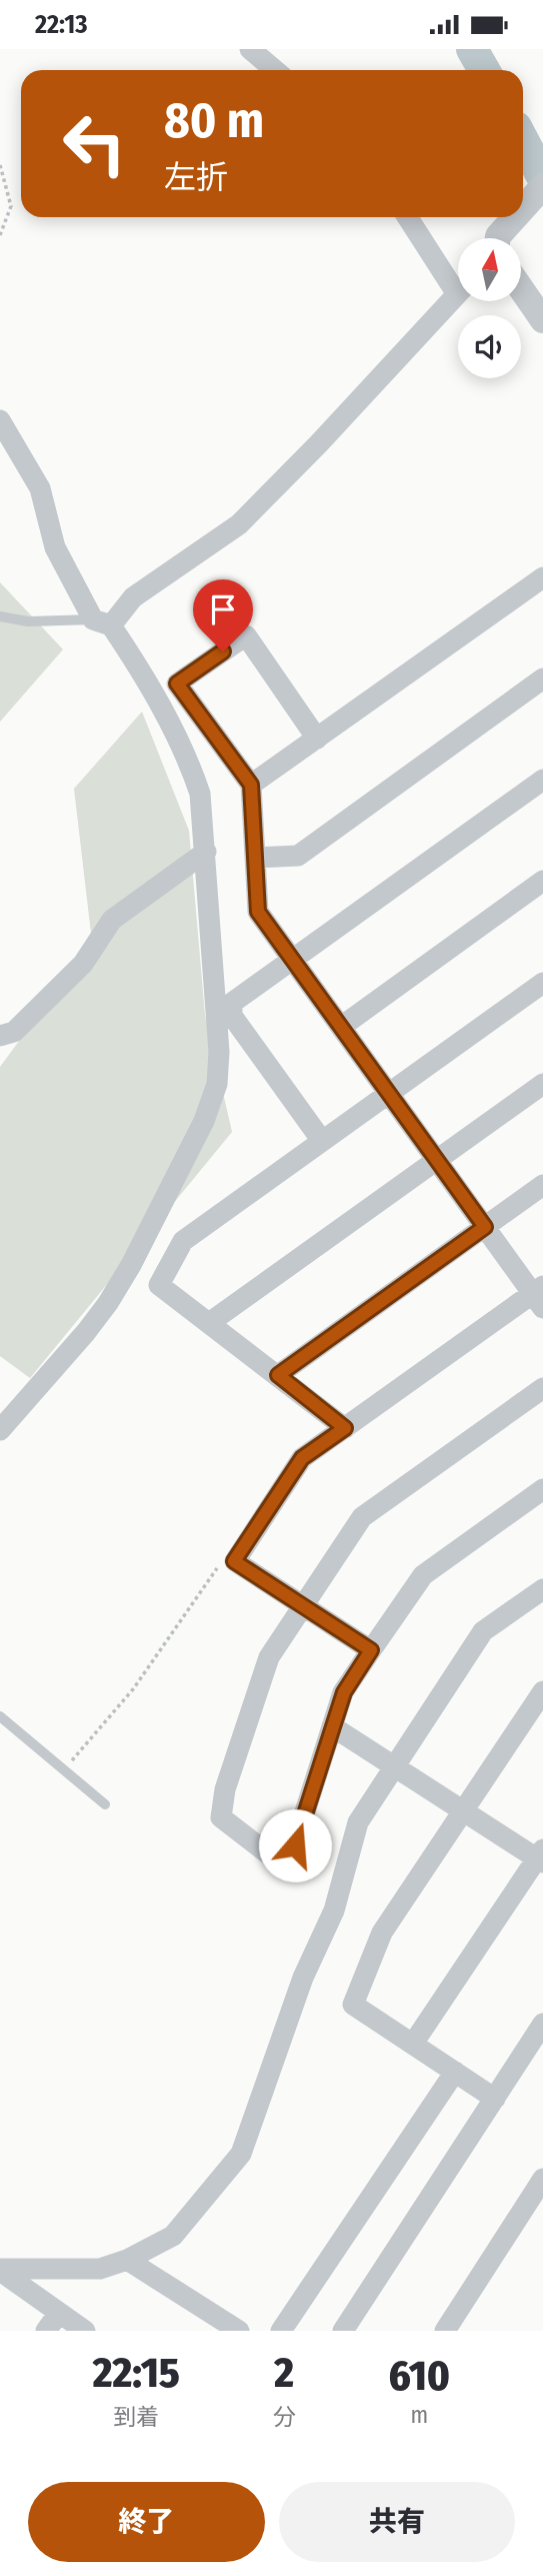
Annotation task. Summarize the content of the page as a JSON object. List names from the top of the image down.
{
  "north": "top",
  "page": {
    "status": "22:13",
    "turn": ["80 m", "左折"],
    "eta": [
      "22:15",
      "到着",
      "2",
      "分",
      "610",
      "m"
    ],
    "buttons": ["終了", "共有"]
  }
}
